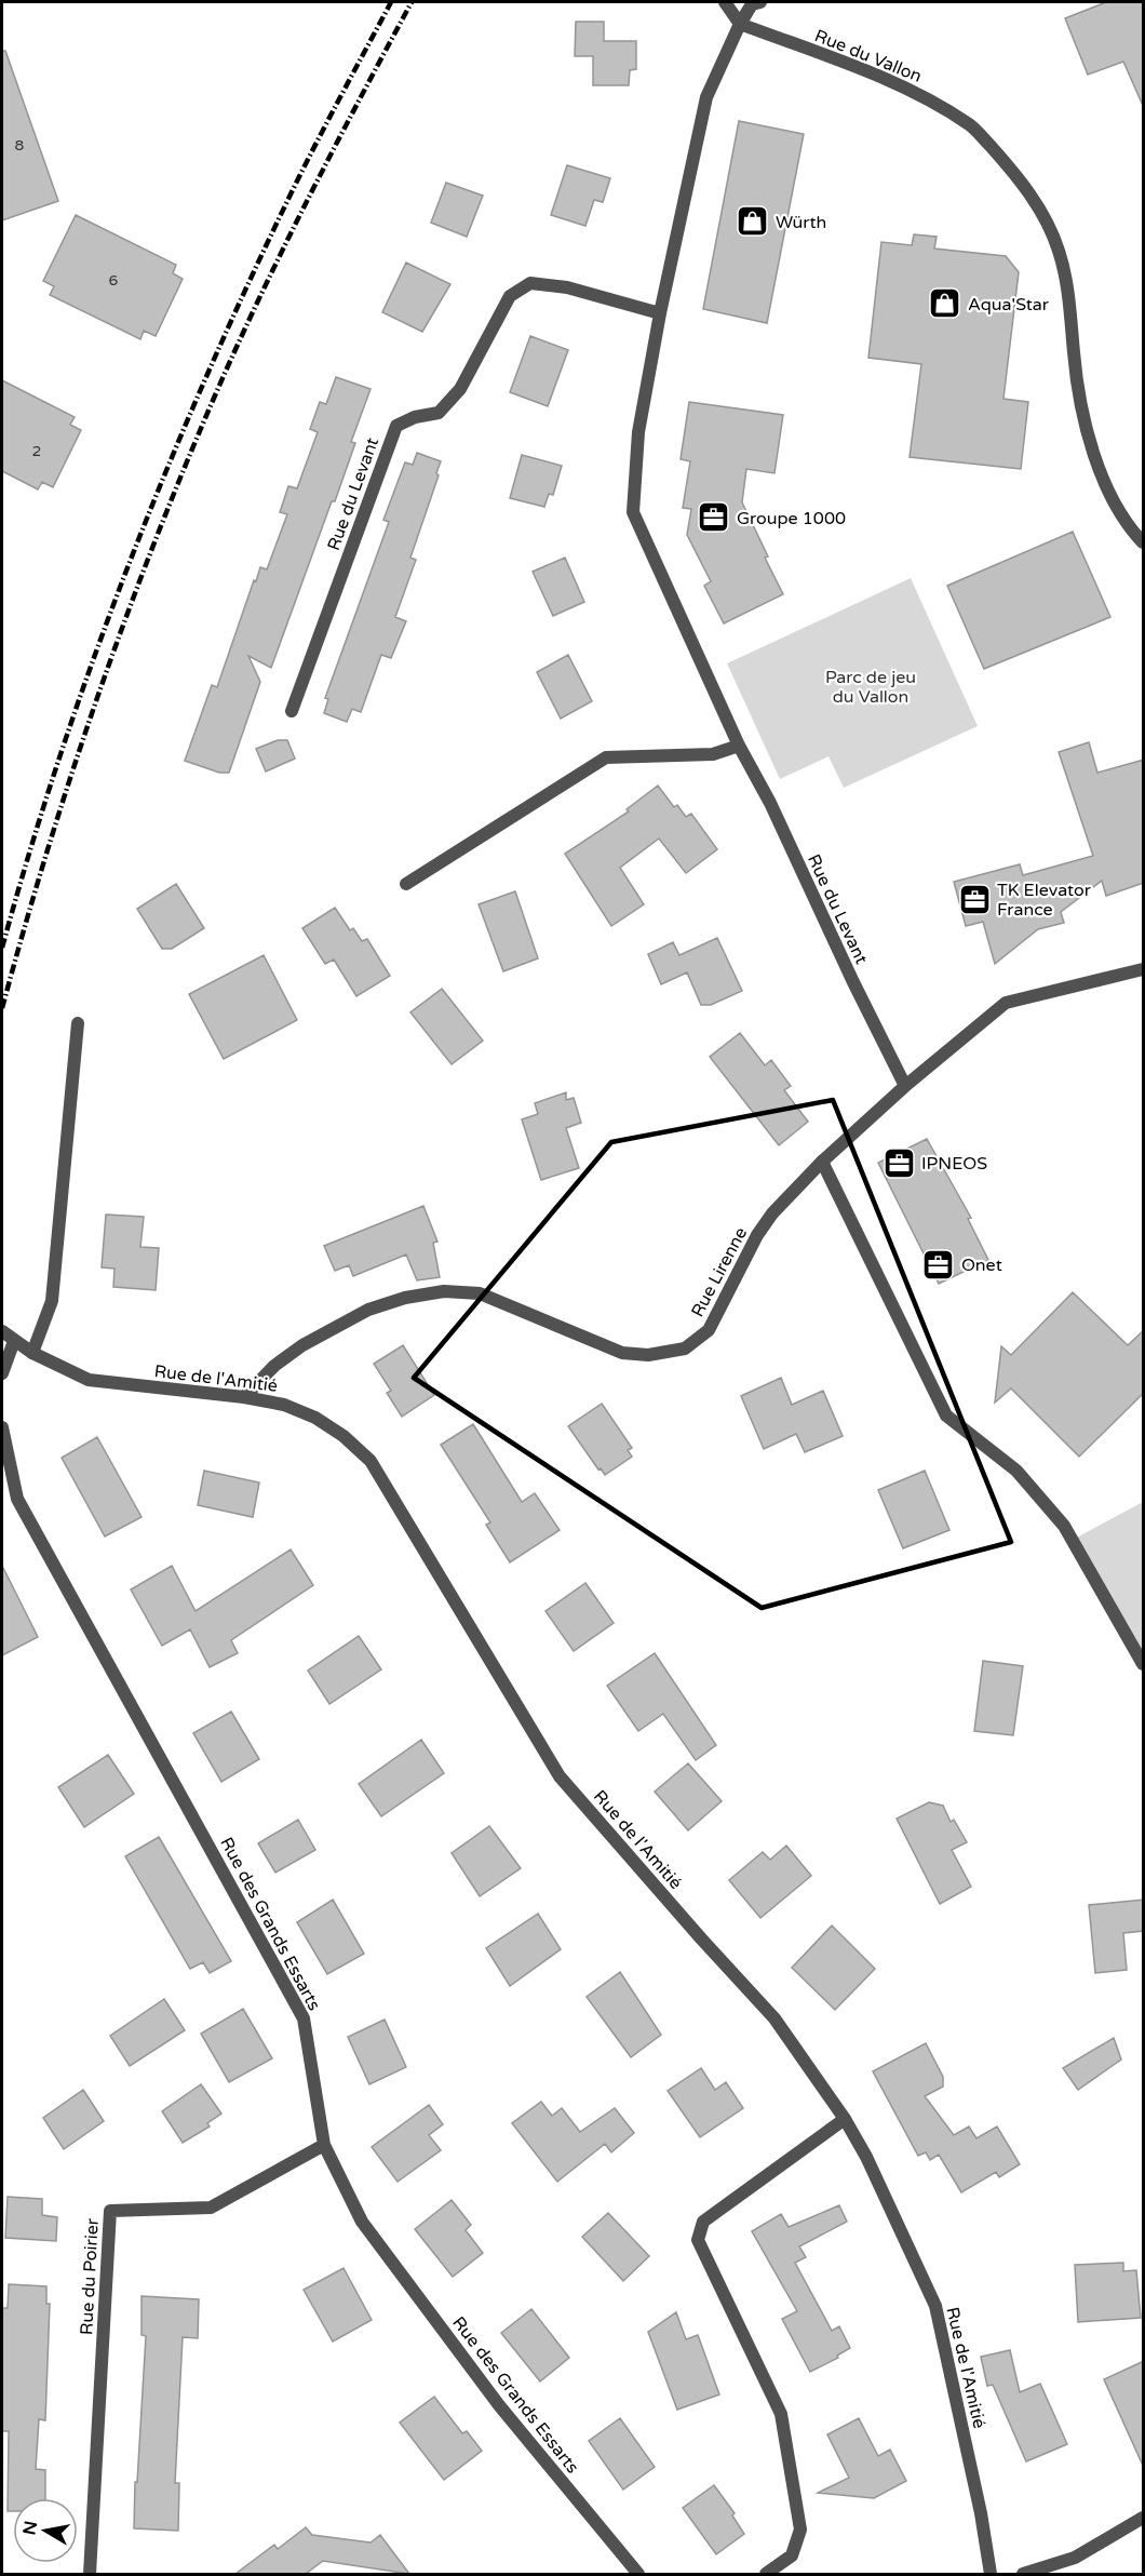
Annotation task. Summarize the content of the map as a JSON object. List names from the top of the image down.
{
  "streets": {
    "street": [
      "Rue du Vallon",
      "Rue du Levant",
      "Rue Lirenne",
      "Rue de l'Amitié",
      "Rue des Grands Essarts",
      "Rue du Poirier"
    ]
  },
  "crossings": [
    ["Rue du Vallon", "Rue du Levant"],
    ["Rue du Levant", "Rue Lirenne"],
    ["Rue Lirenne", "Rue de l'Amitié"],
    ["Rue des Grands Essarts", "Rue du Poirier"]
  ],
  "parks": ["Parc de jeu du Vallon"],
  "places": {
    "shop": ["Würth", "Aqua'Star"],
    "office": [
      "Groupe 1000",
      "TK Elevator France",
      "IPNEOS",
      "Onet"
    ]
  },
  "house_numbers": ["8", "6", "2"],
  "north": "left"
}
